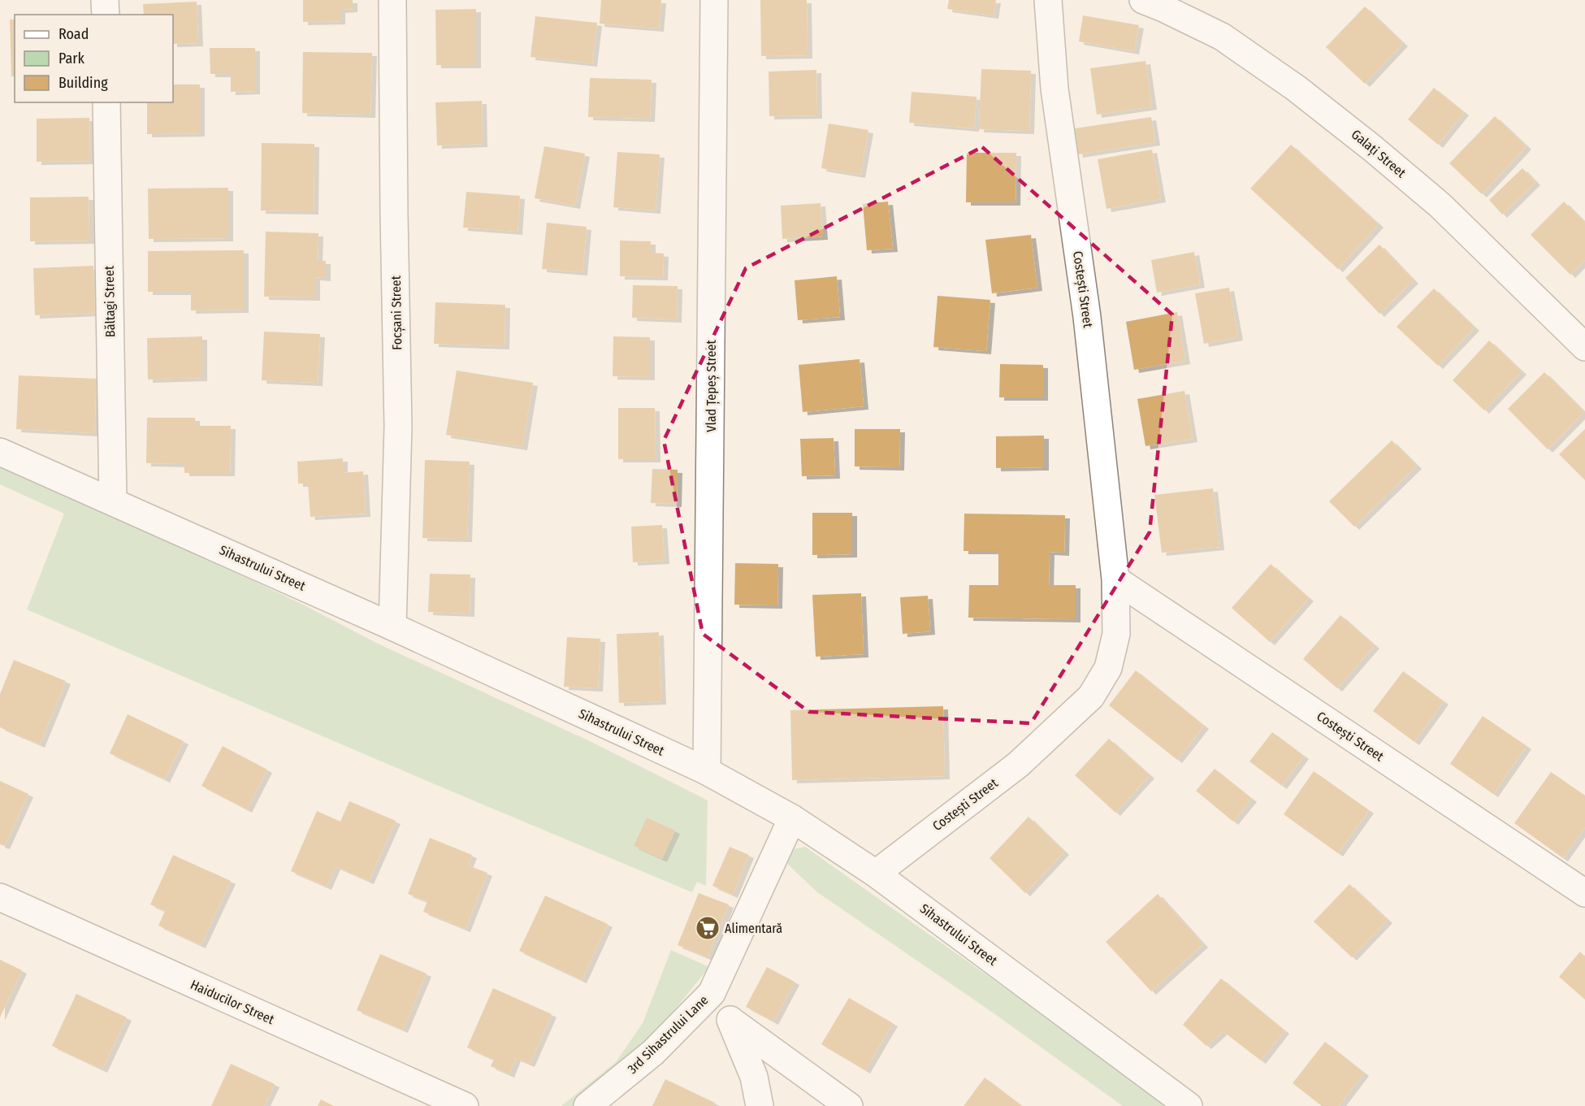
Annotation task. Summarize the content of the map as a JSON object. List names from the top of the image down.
{
  "streets": {
    "street": [
      "Galați Street",
      "Costești Street",
      "Băltagi Street",
      "Focșani Street",
      "Vlad Țepeș Street",
      "Sihastrului Street",
      "Haiducilor Street",
      "3rd Sihastrului Lane"
    ]
  },
  "crossings": [
    ["Costești Street", "Sihastrului Street"],
    ["Băltagi Street", "Sihastrului Street"],
    ["Focșani Street", "Sihastrului Street"],
    ["Vlad Țepeș Street", "Sihastrului Street"],
    ["Sihastrului Street", "3rd Sihastrului Lane"]
  ],
  "places": {
    "supermarket": ["Alimentară"]
  },
  "legend": ["Road", "Park", "Building"]
}
